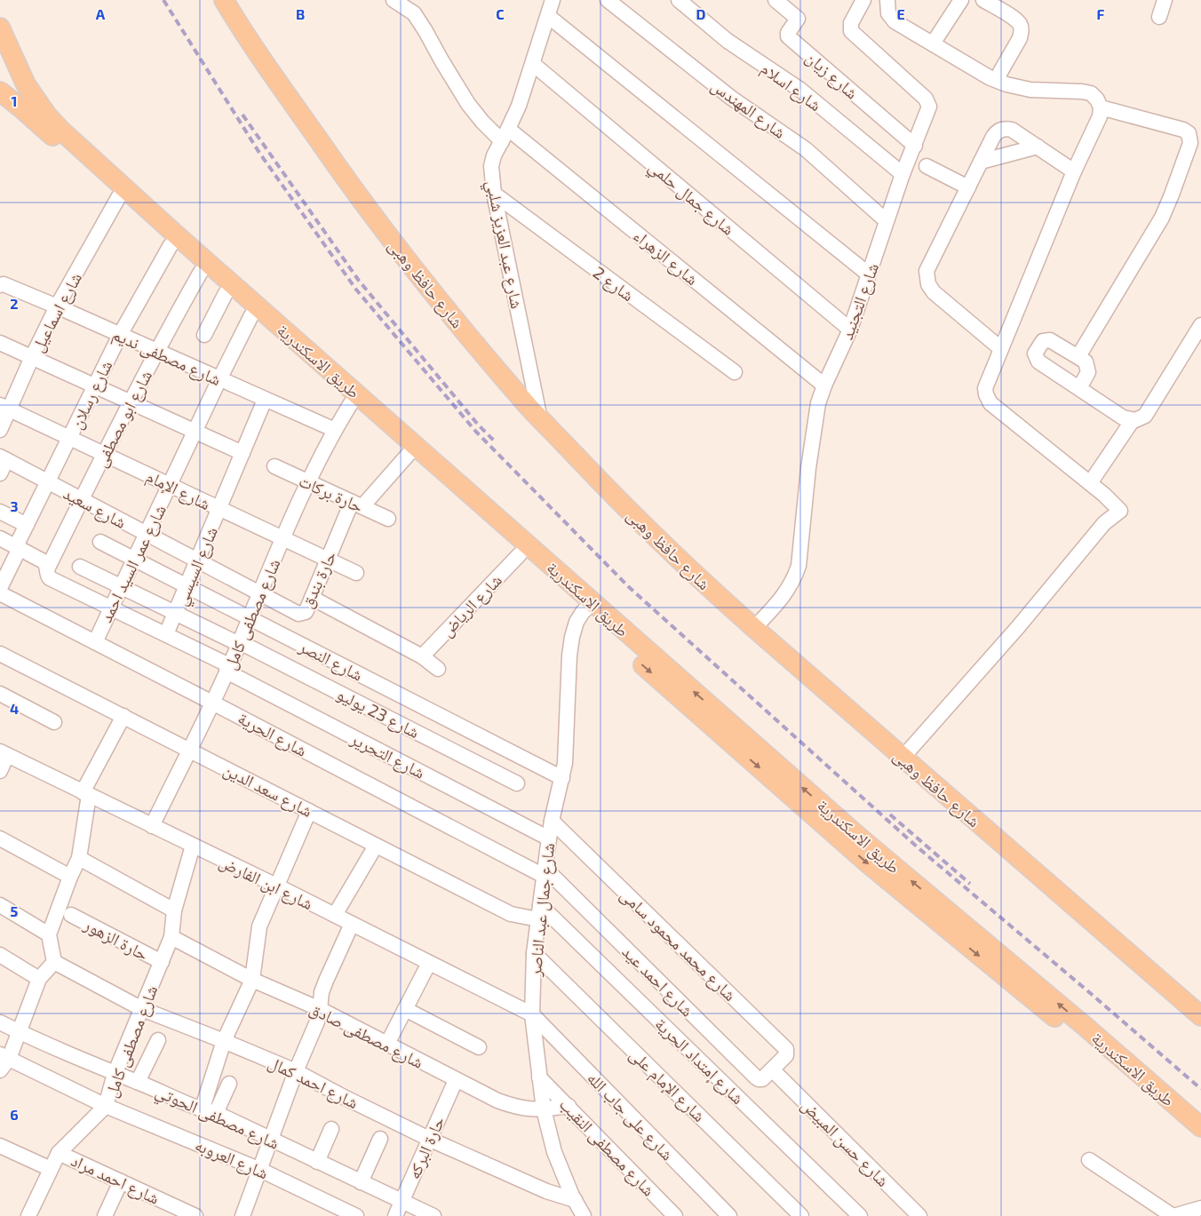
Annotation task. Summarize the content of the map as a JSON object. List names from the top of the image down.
{
  "streets": {
    "main road": ["شارع حافظ وهبى", "طريق الاسكندرية"],
    "street": [
      "شارع زيان",
      "شارع اسلام",
      "شارع المهندس",
      "شارع جمال حلمي",
      "شارع عبد العزيز شلبي",
      "شارع الزهراء",
      "شارع 2",
      "شارع التجنيد",
      "شارع اسماعيل",
      "شارع مصطفى نديم",
      "شارع رسلان",
      "شارع ابو مصطفى",
      "شارع الإمام",
      "حارة بركات",
      "شارع سعيد",
      "شارع عمر السيد احمد",
      "شارع السيسي",
      "حارة بندق",
      "شارع الرياض",
      "شارع مصطفى كامل",
      "شارع النصر",
      "شارع 23 يوليو",
      "شارع الحرية",
      "شارع التحرير",
      "شارع سعد الدين",
      "شارع ابن الفارض",
      "شارع جمال عبد الناصر",
      "حارة الزهور",
      "شارع محمد محمود سامى",
      "شارع احمد عيد",
      "شارع مصطفى صادق",
      "شارع إمتداد الحرية",
      "شارع احمد كمال",
      "شارع الإمام على",
      "شارع على جاب الله",
      "شارع مصطفى الحوتي",
      "شارع حسن المبيض",
      "شارع مصطفى النقيب",
      "حارة البركه",
      "شارع العروبه",
      "شارع احمد مراد"
    ]
  },
  "crossings": [
    ["شارع زيان", "شارع التجنيد"],
    ["شارع اسلام", "شارع التجنيد"],
    ["شارع المهندس", "شارع التجنيد"],
    ["شارع جمال حلمي", "شارع عبد العزيز شلبي"],
    ["شارع جمال حلمي", "شارع التجنيد"],
    ["شارع عبد العزيز شلبي", "شارع الزهراء"],
    ["شارع عبد العزيز شلبي", "شارع حافظ وهبى"],
    ["شارع عبد العزيز شلبي", "شارع 2"],
    ["شارع الزهراء", "شارع التجنيد"],
    ["شارع حافظ وهبى", "شارع التجنيد"],
    ["شارع اسماعيل", "شارع مصطفى نديم"],
    ["شارع اسماعيل", "طريق الاسكندرية"],
    ["شارع اسماعيل", "شارع الإمام"],
    ["شارع مصطفى نديم", "شارع رسلان"],
    ["شارع مصطفى نديم", "شارع ابو مصطفى"],
    ["شارع مصطفى نديم", "شارع عمر السيد احمد"],
    ["شارع مصطفى نديم", "شارع السيسي"],
    ["شارع مصطفى نديم", "شارع مصطفى كامل"],
    ["طريق الاسكندرية", "شارع رسلان"],
    ["طريق الاسكندرية", "شارع ابو مصطفى"],
    ["طريق الاسكندرية", "شارع عمر السيد احمد"],
    ["طريق الاسكندرية", "شارع الرياض"],
    ["طريق الاسكندرية", "شارع مصطفى كامل"],
    ["طريق الاسكندرية", "شارع جمال عبد الناصر"],
    ["شارع رسلان", "شارع الإمام"],
    ["شارع رسلان", "شارع سعيد"],
    ["شارع رسلان", "شارع التحرير"],
    ["شارع ابو مصطفى", "شارع الإمام"],
    ["شارع ابو مصطفى", "شارع سعيد"],
    ["شارع ابو مصطفى", "شارع التحرير"],
    ["شارع الإمام", "شارع عمر السيد احمد"],
    ["شارع الإمام", "شارع السيسي"],
    ["شارع الإمام", "حارة بندق"],
    ["شارع الإمام", "شارع مصطفى كامل"],
    ["حارة بركات", "حارة بندق"],
    ["حارة بركات", "شارع مصطفى كامل"],
    ["شارع سعيد", "شارع عمر السيد احمد"],
    ["شارع سعيد", "شارع السيسي"],
    ["شارع سعيد", "حارة بندق"],
    ["شارع سعيد", "شارع مصطفى كامل"],
    ["شارع عمر السيد احمد", "شارع النصر"],
    ["شارع عمر السيد احمد", "شارع 23 يوليو"],
    ["شارع عمر السيد احمد", "شارع الحرية"],
    ["شارع عمر السيد احمد", "شارع التحرير"],
    ["شارع السيسي", "شارع النصر"],
    ["شارع السيسي", "شارع 23 يوليو"],
    ["شارع السيسي", "شارع التحرير"],
    ["حارة بندق", "شارع مصطفى كامل"],
    ["شارع مصطفى كامل", "شارع النصر"],
    ["شارع مصطفى كامل", "شارع 23 يوليو"],
    ["شارع مصطفى كامل", "شارع الحرية"],
    ["شارع مصطفى كامل", "شارع التحرير"],
    ["شارع مصطفى كامل", "شارع سعد الدين"],
    ["شارع مصطفى كامل", "شارع ابن الفارض"],
    ["شارع مصطفى كامل", "حارة الزهور"],
    ["شارع مصطفى كامل", "شارع مصطفى صادق"],
    ["شارع مصطفى كامل", "شارع احمد كمال"],
    ["شارع مصطفى كامل", "شارع مصطفى الحوتي"],
    ["شارع مصطفى كامل", "شارع العروبه"],
    ["شارع مصطفى كامل", "شارع احمد مراد"],
    ["شارع النصر", "شارع جمال عبد الناصر"],
    ["شارع الحرية", "شارع جمال عبد الناصر"],
    ["شارع الحرية", "شارع احمد عيد"],
    ["شارع التحرير", "شارع جمال عبد الناصر"],
    ["شارع سعد الدين", "شارع جمال عبد الناصر"],
    ["شارع سعد الدين", "شارع إمتداد الحرية"],
    ["شارع ابن الفارض", "شارع جمال عبد الناصر"],
    ["شارع ابن الفارض", "شارع على جاب الله"],
    ["شارع جمال عبد الناصر", "شارع محمد محمود سامى"],
    ["شارع جمال عبد الناصر", "شارع احمد عيد"],
    ["شارع جمال عبد الناصر", "شارع مصطفى صادق"],
    ["شارع جمال عبد الناصر", "شارع إمتداد الحرية"],
    ["شارع جمال عبد الناصر", "شارع احمد كمال"],
    ["شارع جمال عبد الناصر", "شارع الإمام على"],
    ["شارع جمال عبد الناصر", "شارع على جاب الله"],
    ["شارع جمال عبد الناصر", "شارع مصطفى النقيب"],
    ["شارع محمد محمود سامى", "شارع احمد عيد"],
    ["شارع محمد محمود سامى", "شارع حسن المبيض"],
    ["شارع احمد عيد", "شارع حسن المبيض"],
    ["شارع مصطفى صادق", "شارع مصطفى النقيب"],
    ["شارع مصطفى صادق", "حارة البركه"],
    ["شارع احمد كمال", "حارة البركه"],
    ["شارع مصطفى الحوتي", "حارة البركه"]
  ],
  "grid": {
    "columns": [
      "A",
      "B",
      "C",
      "D",
      "E",
      "F"
    ],
    "rows": [
      "1",
      "2",
      "3",
      "4",
      "5",
      "6"
    ]
  }
}
